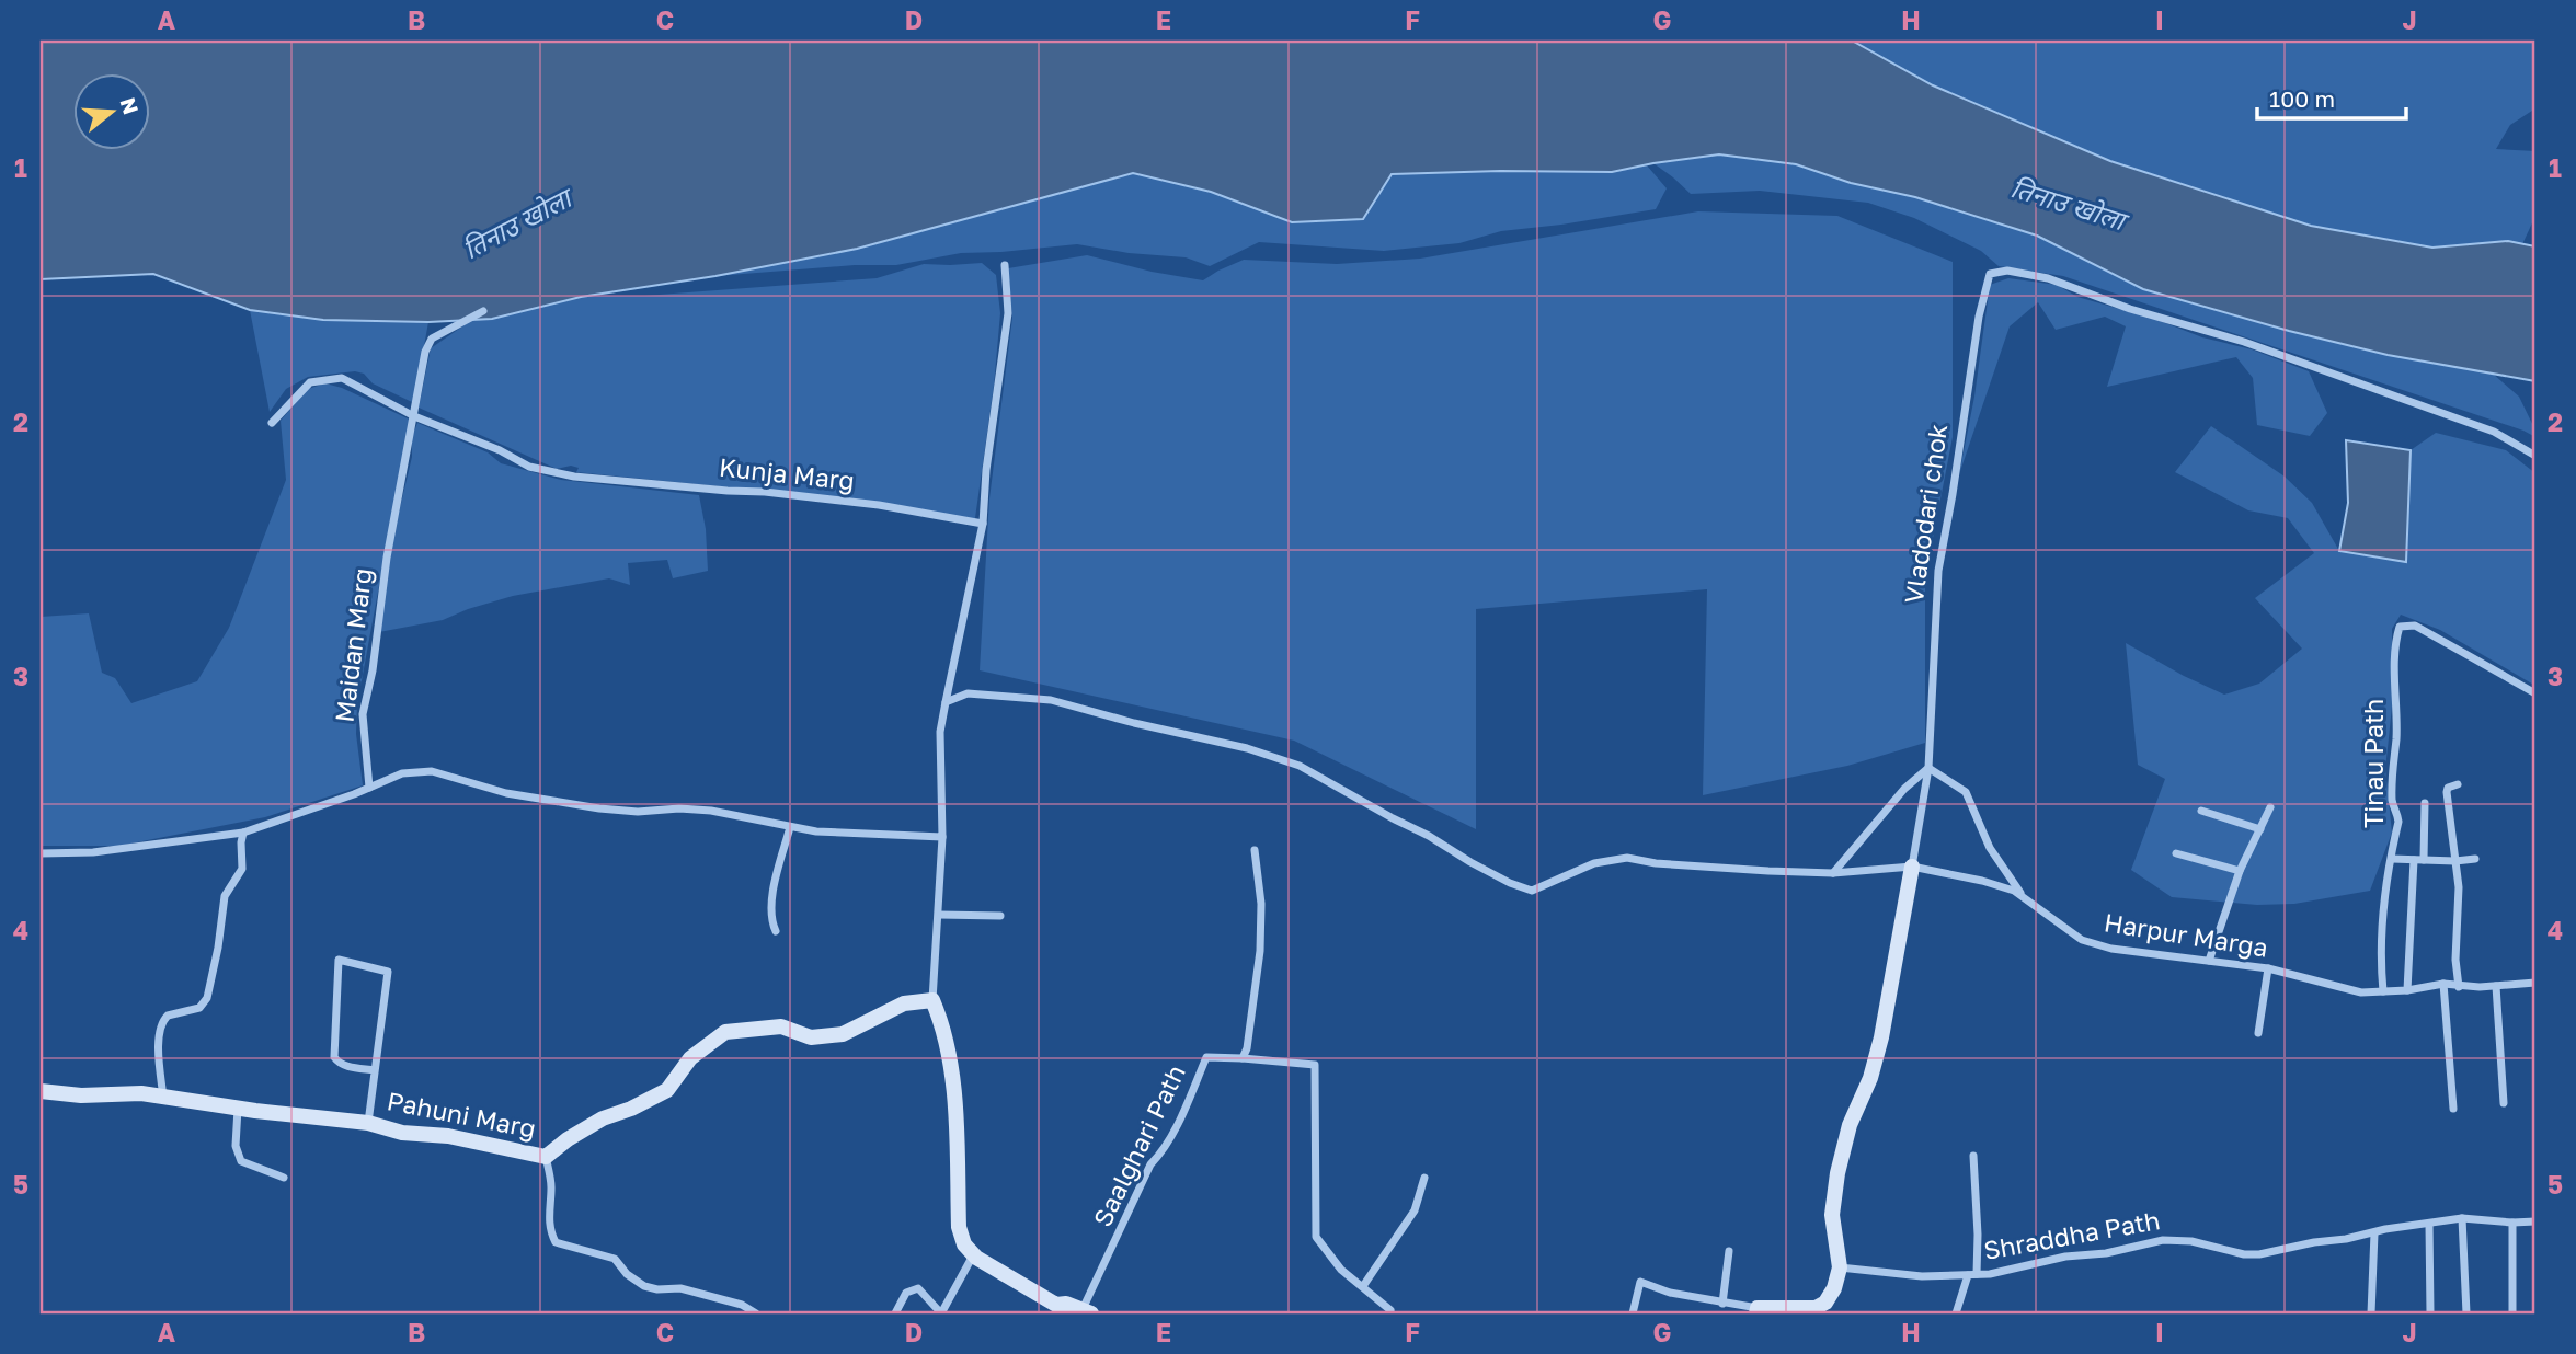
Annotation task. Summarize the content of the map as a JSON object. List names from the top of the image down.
{
  "streets": {
    "street": [
      "Kunja Marg",
      "Vladodari chok",
      "Maidan Marg",
      "Tinau Path",
      "Harpur Marga",
      "Pahuni Marg",
      "Saalghari Path",
      "Shraddha Path"
    ]
  },
  "crossings": [
    ["Kunja Marg", "Maidan Marg"],
    ["Vladodari chok", "Harpur Marga"],
    ["Vladodari chok", "Shraddha Path"],
    ["Tinau Path", "Harpur Marga"]
  ],
  "water": ["तिनाउ खोला"],
  "scale_bar": "100 m",
  "north": "right",
  "grid": {
    "columns": [
      "A",
      "B",
      "C",
      "D",
      "E",
      "F",
      "G",
      "H",
      "I",
      "J"
    ],
    "rows": [
      "1",
      "2",
      "3",
      "4",
      "5"
    ]
  }
}
